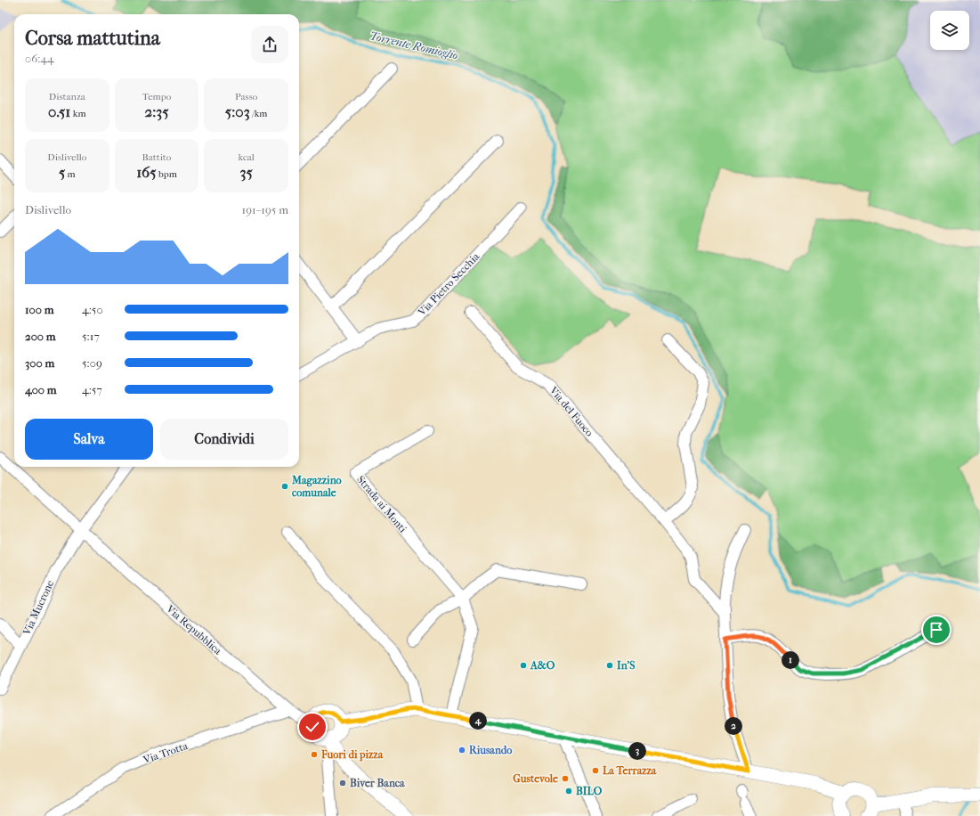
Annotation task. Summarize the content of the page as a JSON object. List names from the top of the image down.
{
  "streets": {
    "street": [
      "Via Pietro Secchia",
      "Via del Fuoco",
      "Strada ai Monti",
      "Via Mucrone",
      "Via Repubblica",
      "Via Trotta"
    ]
  },
  "crossings": [
    ["Via Mucrone", "Via Repubblica"],
    ["Via Repubblica", "Via Trotta"]
  ],
  "water": ["Torrente Romioglio"],
  "places": [
    "Magazzino comunale",
    "A&O",
    "In'S",
    "Riusando",
    "Fuori di pizza",
    "La Terrazza",
    "Gustevole",
    "Biver Banca",
    "BILO"
  ],
  "page": {
    "heading": ["Corsa mattutina", "06:44"],
    "stats": [
      ["Distanza", "0.51 km"],
      ["Tempo", "2:35"],
      ["Passo", "5:03 /km"],
      ["Dislivello", "5 m"],
      ["Battito", "165 bpm"],
      ["kcal", "35"]
    ],
    "chart": ["Dislivello", "191–195 m"],
    "list": [
      {
        "name": "100 m",
        "note": "4:50"
      },
      {
        "name": "200 m",
        "note": "5:17"
      },
      {
        "name": "300 m",
        "note": "5:09"
      },
      {
        "name": "400 m",
        "note": "4:57"
      }
    ],
    "buttons": ["Salva", "Condividi"],
    "pins": [
      "1",
      "4",
      "2",
      "3"
    ]
  }
}
